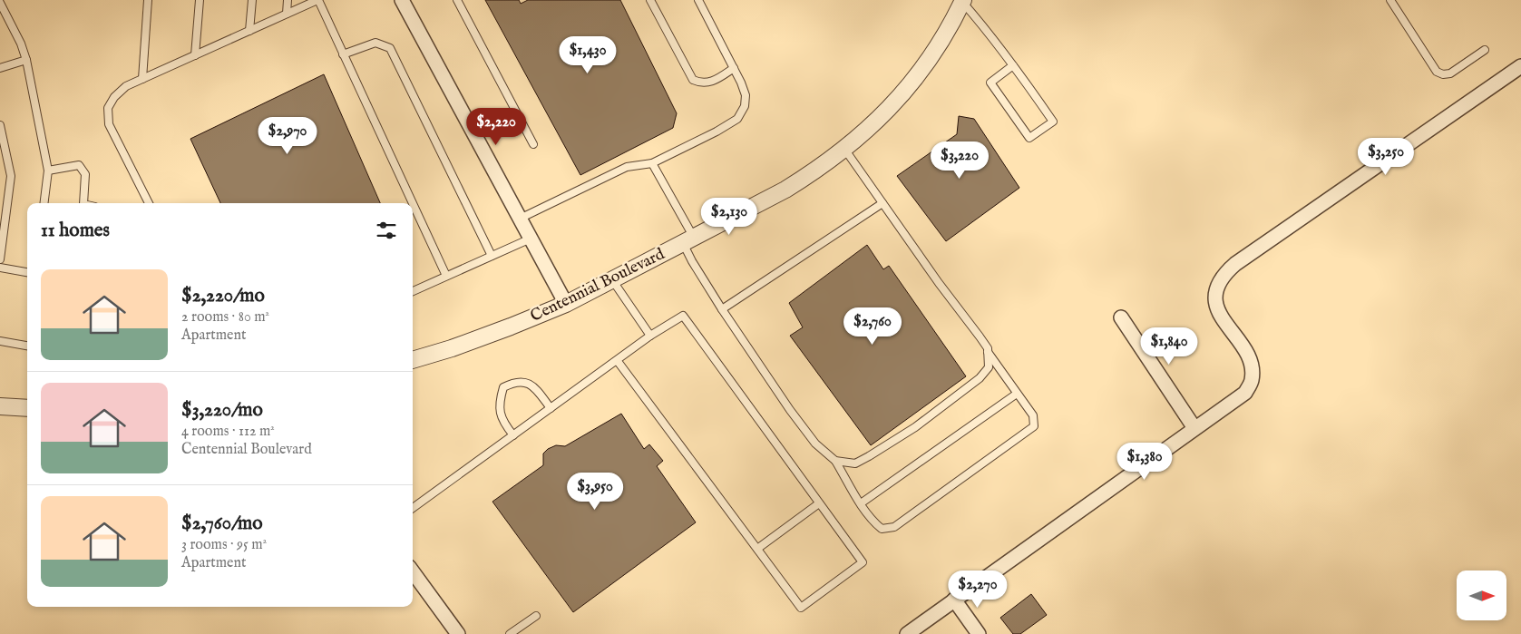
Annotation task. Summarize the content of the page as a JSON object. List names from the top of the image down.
{
  "streets": {
    "street": ["Centennial Boulevard"]
  },
  "north": "right",
  "page": {
    "price": [
      "$1,430",
      "$2,220",
      "$2,970",
      "$3,250",
      "$3,220",
      "$2,130",
      "$2,760",
      "$1,840",
      "$1,380",
      "$3,950",
      "$2,270"
    ],
    "heading": "11 homes",
    "list": [
      {
        "name": "$2,220/mo",
        "note": "2 rooms · 80 m² · Apartment"
      },
      {
        "name": "$3,220/mo",
        "note": "4 rooms · 112 m² · Centennial Boulevard"
      },
      {
        "name": "$2,760/mo",
        "note": "3 rooms · 95 m² · Apartment"
      }
    ]
  }
}
